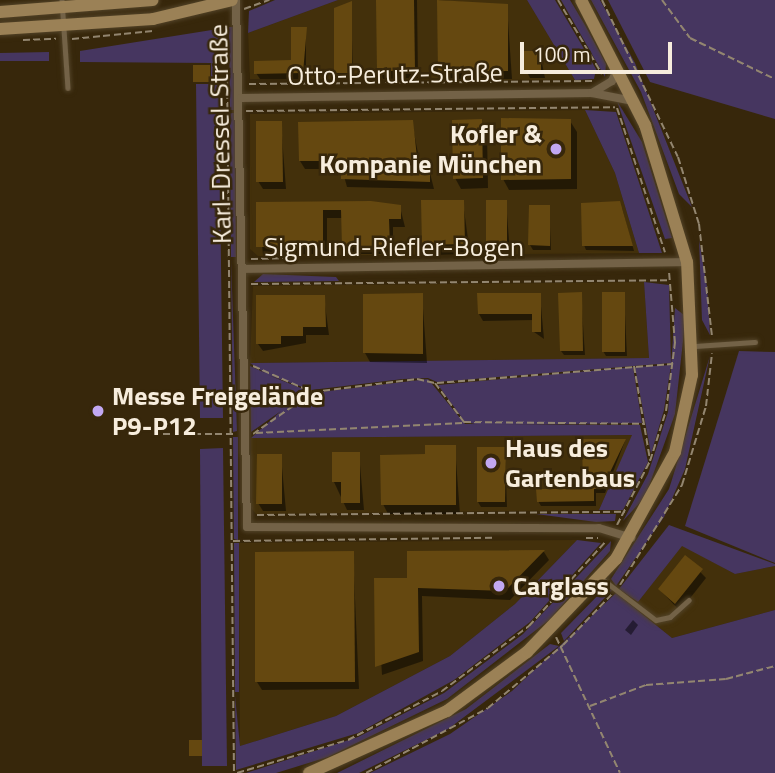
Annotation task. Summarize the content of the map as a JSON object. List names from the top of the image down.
{
  "streets": {
    "street": ["Otto-Perutz-Straße", "Karl-Dressel-Straße", "Sigmund-Riefler-Bogen"]
  },
  "crossings": [
    ["Otto-Perutz-Straße", "Karl-Dressel-Straße"],
    ["Karl-Dressel-Straße", "Sigmund-Riefler-Bogen"]
  ],
  "places": [
    "Kofler & Kompanie München",
    "Messe Freigelände P9-P12",
    "Haus des Gartenbaus",
    "Carglass"
  ],
  "scale_bar": "100 m"
}
